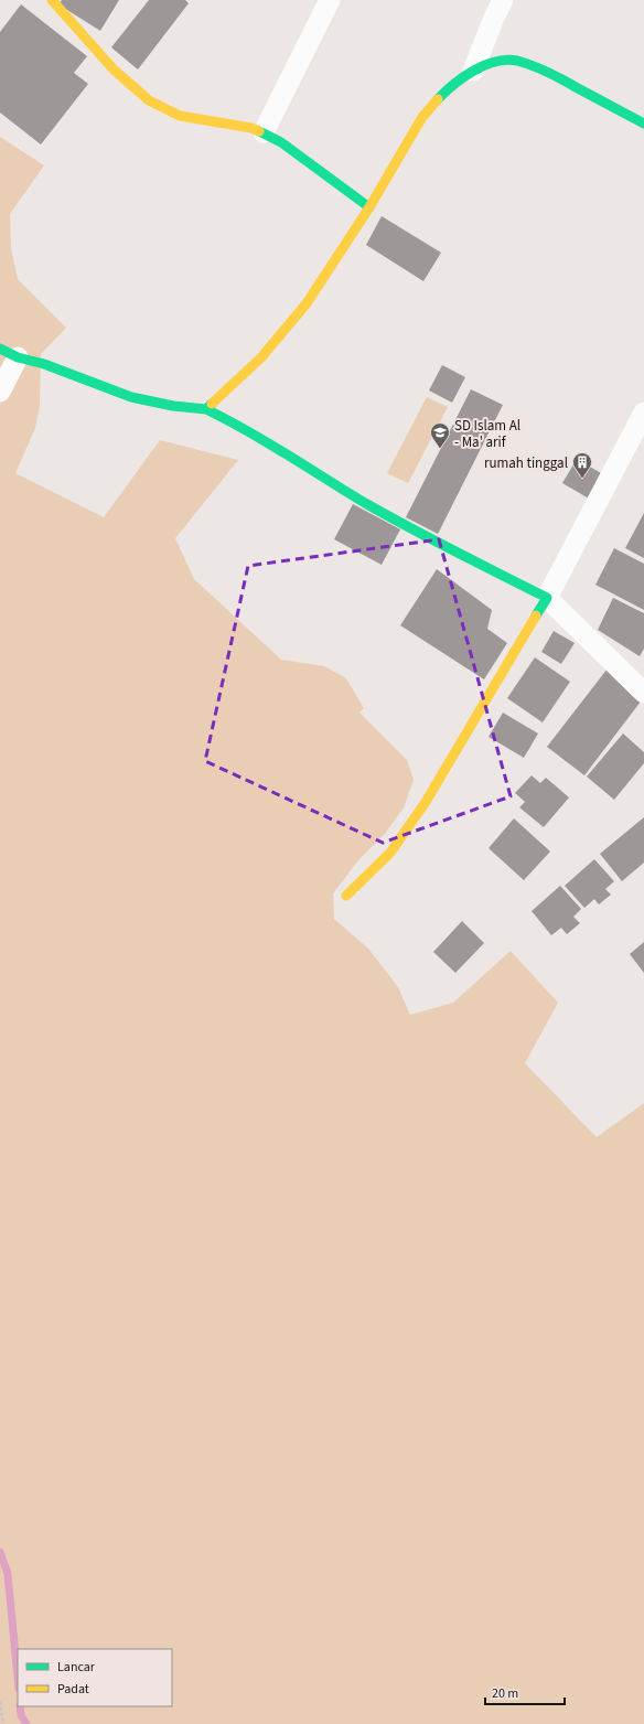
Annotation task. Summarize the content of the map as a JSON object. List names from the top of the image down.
{
  "places": {
    "school or university": ["SD Islam Al - Ma' arif"],
    "building": ["rumah tinggal"]
  },
  "legend": ["Lancar", "Padat"],
  "scale_bar": "20 m"
}
